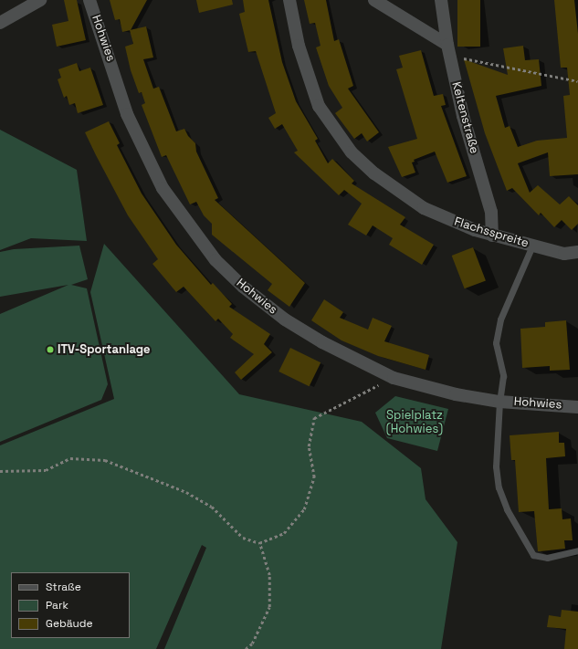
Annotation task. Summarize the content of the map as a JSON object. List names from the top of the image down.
{
  "streets": {
    "street": ["Hohwies", "Keltenstraße", "Flachsspreite"]
  },
  "crossings": [
    ["Keltenstraße", "Flachsspreite"]
  ],
  "parks": ["Spielplatz (Hohwies)"],
  "places": ["ITV-Sportanlage"],
  "legend": ["Straße", "Park", "Gebäude"]
}
